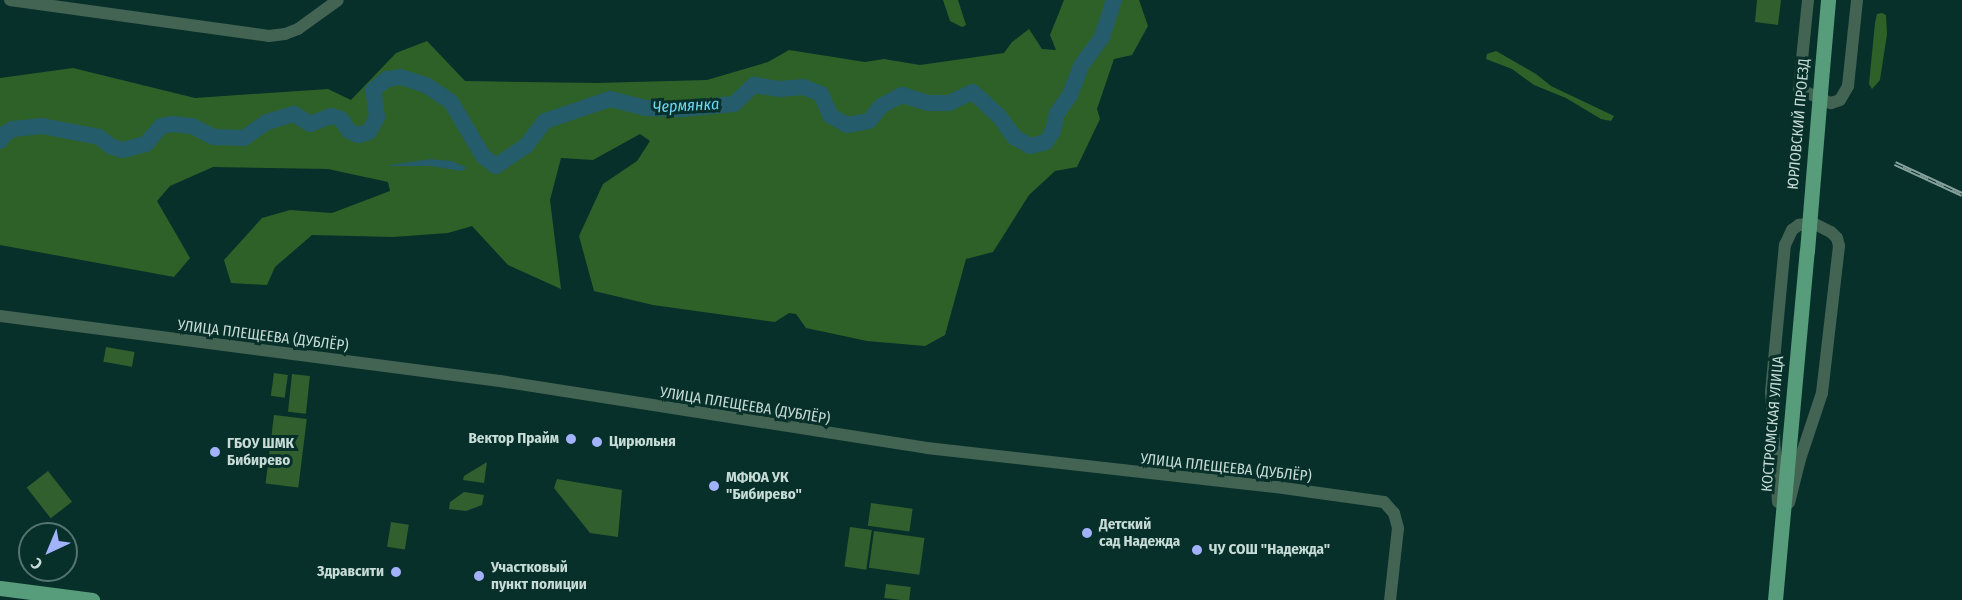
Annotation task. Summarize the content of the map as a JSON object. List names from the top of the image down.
{
  "streets": {
    "main road": ["ЮРЛОВСКИЙ ПРОЕЗД", "КОСТРОМСКАЯ УЛИЦА"],
    "street": ["УЛИЦА ПЛЕЩЕЕВА (ДУБЛЁР)"]
  },
  "crossings": [
    ["ЮРЛОВСКИЙ ПРОЕЗД", "КОСТРОМСКАЯ УЛИЦА"]
  ],
  "water": ["Чермянка"],
  "places": [
    "Вектор Прайм",
    "Цирюльня",
    "ГБОУ ШМК Бибирево",
    "МФЮА УК \"Бибирево\"",
    "Детский сад Надежда",
    "ЧУ СОШ \"Надежда\"",
    "Здравсити",
    "Участковый пункт полиции"
  ],
  "north": "bottom left"
}
